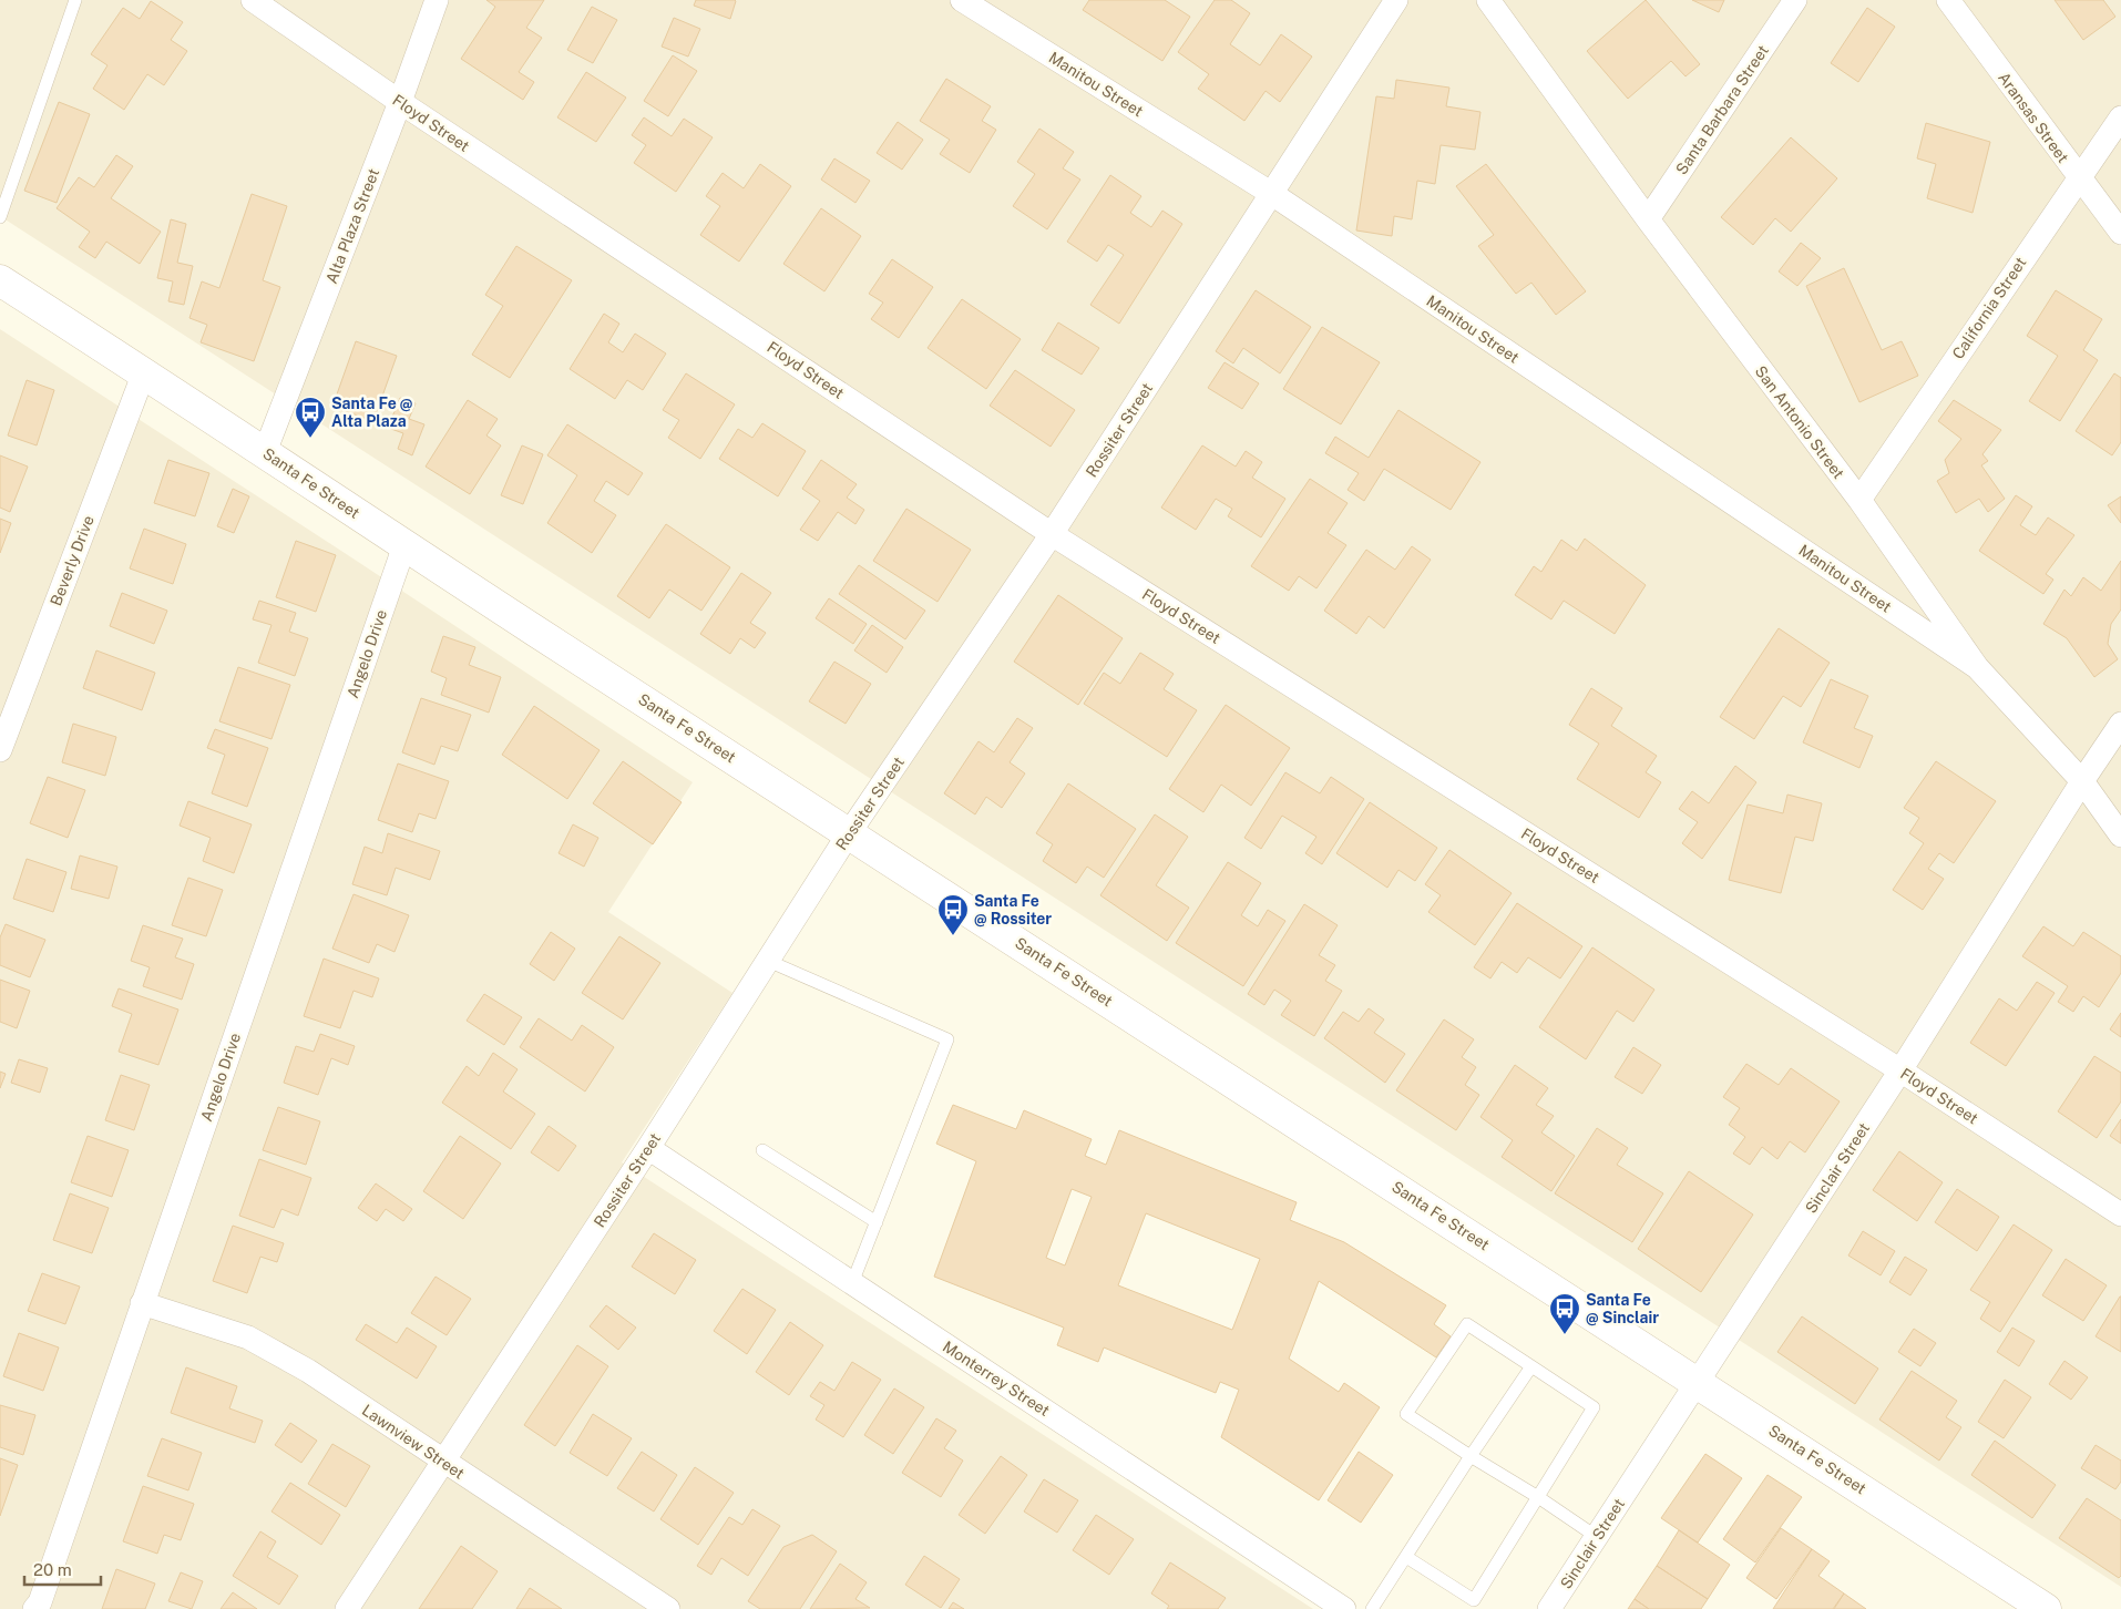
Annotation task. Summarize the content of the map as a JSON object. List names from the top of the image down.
{
  "streets": {
    "main road": ["Santa Fe Street"],
    "street": [
      "Manitou Street",
      "Santa Barbara Street",
      "Aransas Street",
      "Floyd Street",
      "Alta Plaza Street",
      "California Street",
      "San Antonio Street",
      "Rossiter Street",
      "Beverly Drive",
      "Angelo Drive",
      "Sinclair Street",
      "Monterrey Street",
      "Lawnview Street"
    ]
  },
  "crossings": [
    ["Manitou Street", "San Antonio Street"],
    ["Manitou Street", "Rossiter Street"],
    ["Santa Barbara Street", "San Antonio Street"],
    ["Aransas Street", "California Street"],
    ["Floyd Street", "Alta Plaza Street"],
    ["Floyd Street", "Rossiter Street"],
    ["Floyd Street", "Sinclair Street"],
    ["Alta Plaza Street", "Santa Fe Street"],
    ["California Street", "San Antonio Street"],
    ["San Antonio Street", "Sinclair Street"],
    ["Rossiter Street", "Santa Fe Street"],
    ["Rossiter Street", "Monterrey Street"],
    ["Rossiter Street", "Lawnview Street"],
    ["Santa Fe Street", "Beverly Drive"],
    ["Santa Fe Street", "Angelo Drive"],
    ["Santa Fe Street", "Sinclair Street"],
    ["Angelo Drive", "Lawnview Street"]
  ],
  "places": {
    "bus stop": ["Santa Fe @ Alta Plaza", "Santa Fe @ Rossiter", "Santa Fe @ Sinclair"]
  },
  "scale_bar": "20 m"
}
